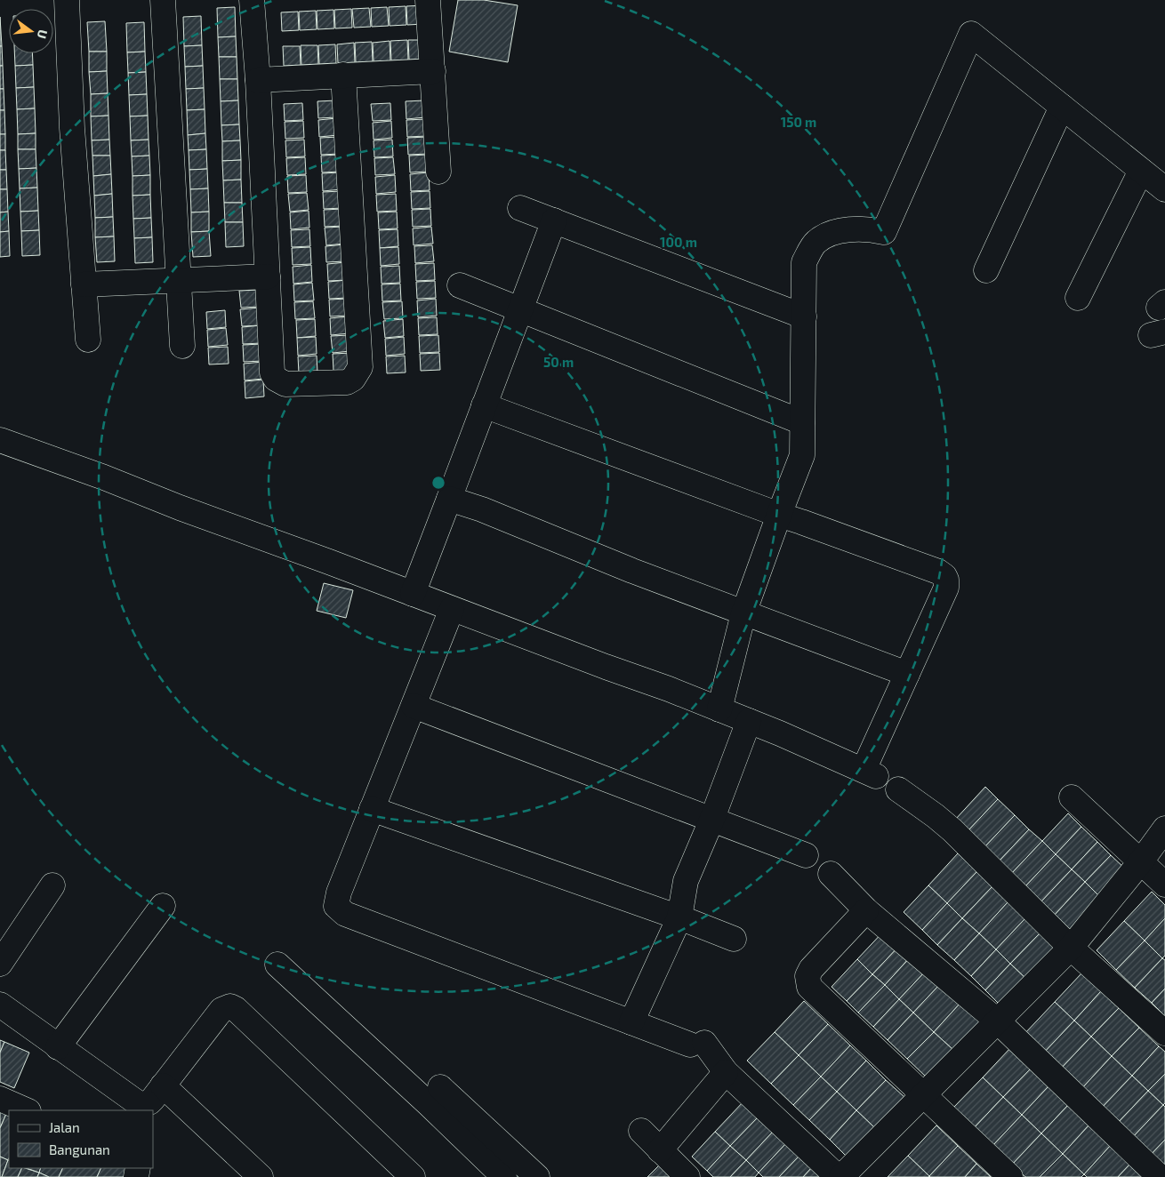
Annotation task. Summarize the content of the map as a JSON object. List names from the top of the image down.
{
  "legend": ["Jalan", "Bangunan"],
  "north": "right",
  "rings": ["150 m", "100 m", "50 m"]
}
